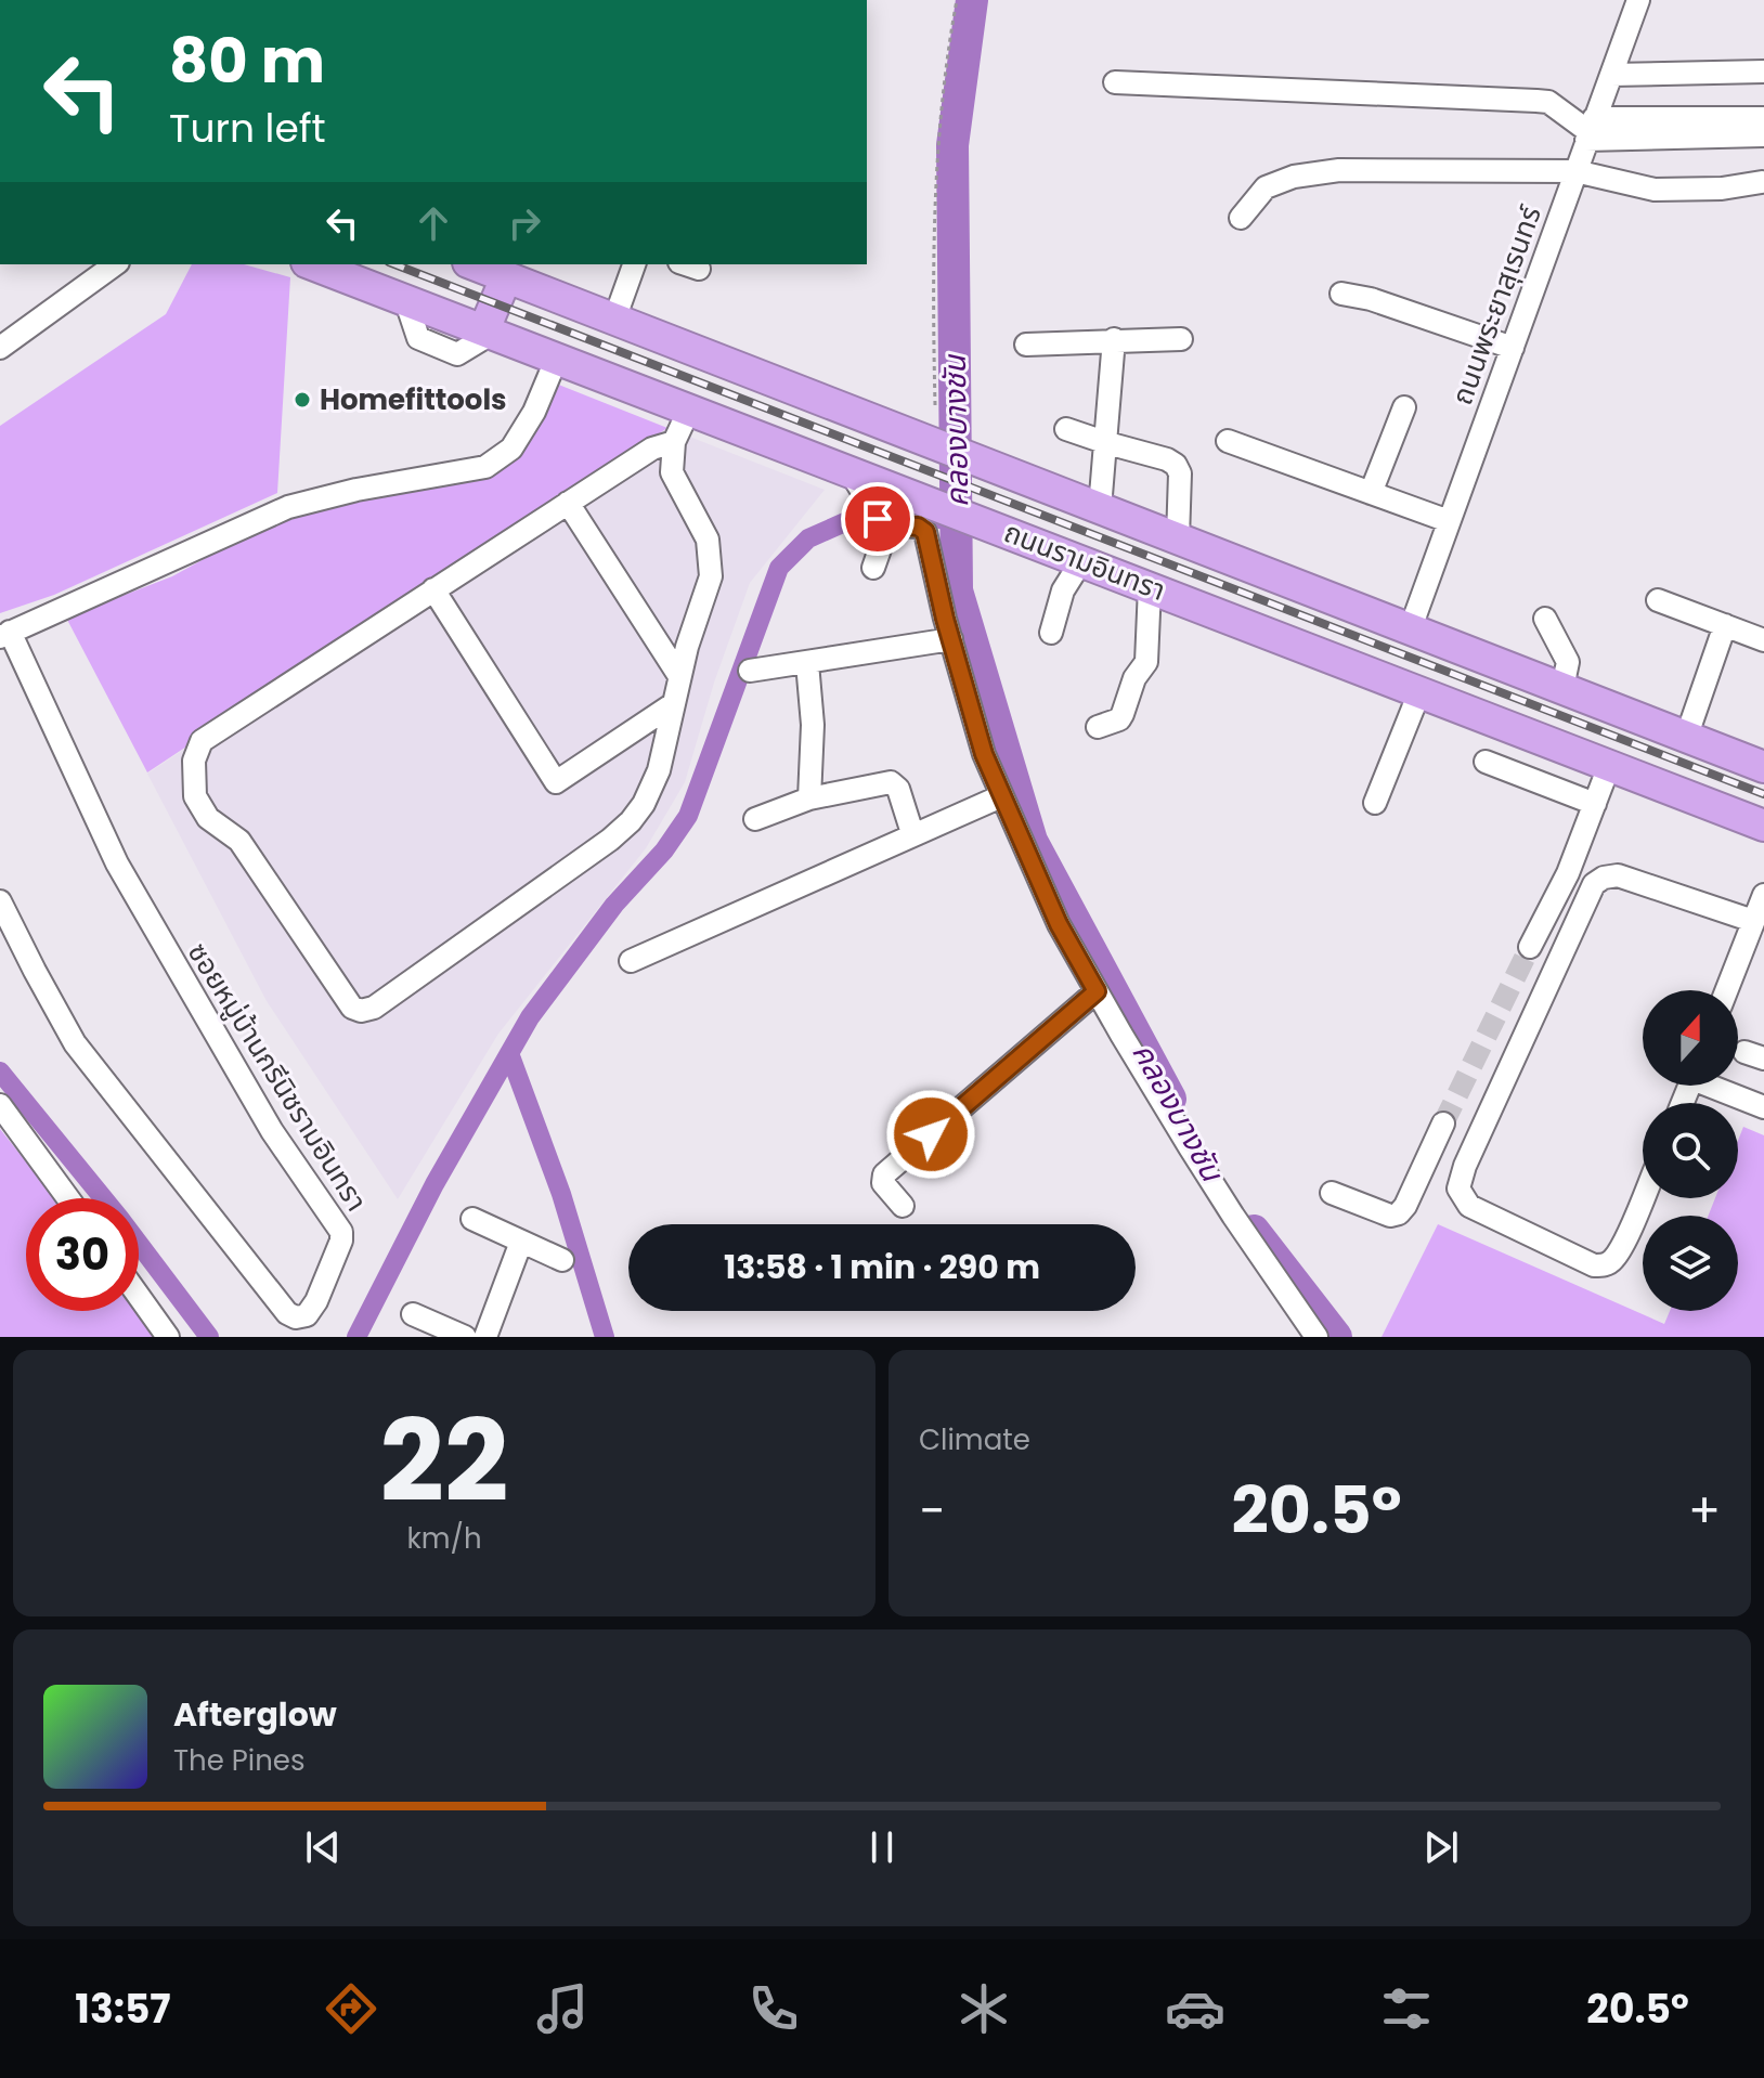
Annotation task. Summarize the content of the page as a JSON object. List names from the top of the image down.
{
  "streets": {
    "highway": ["ถนนรามอินทรา"],
    "street": ["ถนนพระยาสุเรนทร์", "ซอยหมู่บ้านกรีนิชรามอินทรา"]
  },
  "crossings": [
    ["ถนนพระยาสุเรนทร์", "ถนนรามอินทรา"],
    ["ถนนรามอินทรา", "ซอยหมู่บ้านกรีนิชรามอินทรา"]
  ],
  "water": ["คลองบางชัน"],
  "places": ["Homefittools"],
  "north": "top",
  "page": {
    "turn": ["80 m", "Turn left"],
    "limit": "30",
    "trip": "13:58 · 1 min · 290 m",
    "tile": [
      ["22", "km/h"],
      "Climate"
    ],
    "heat": ["−", "20.5°", "+"],
    "song": ["Afterglow", "The Pines"],
    "tabs": ["13:57", "20.5°"]
  }
}
